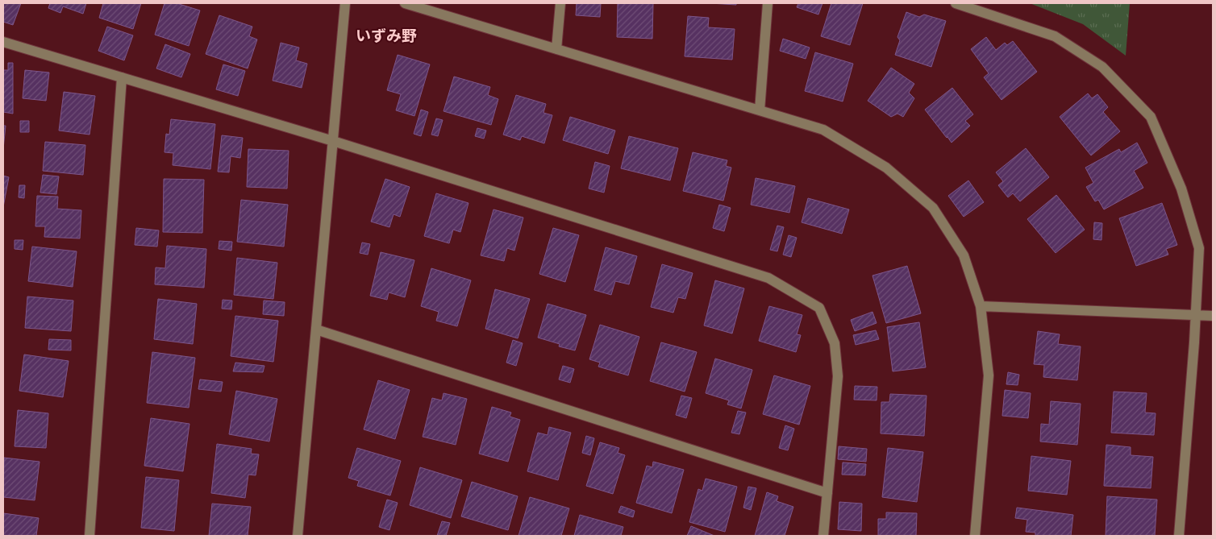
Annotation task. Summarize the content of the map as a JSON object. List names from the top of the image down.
{
  "districts": ["いずみ野"]
}
